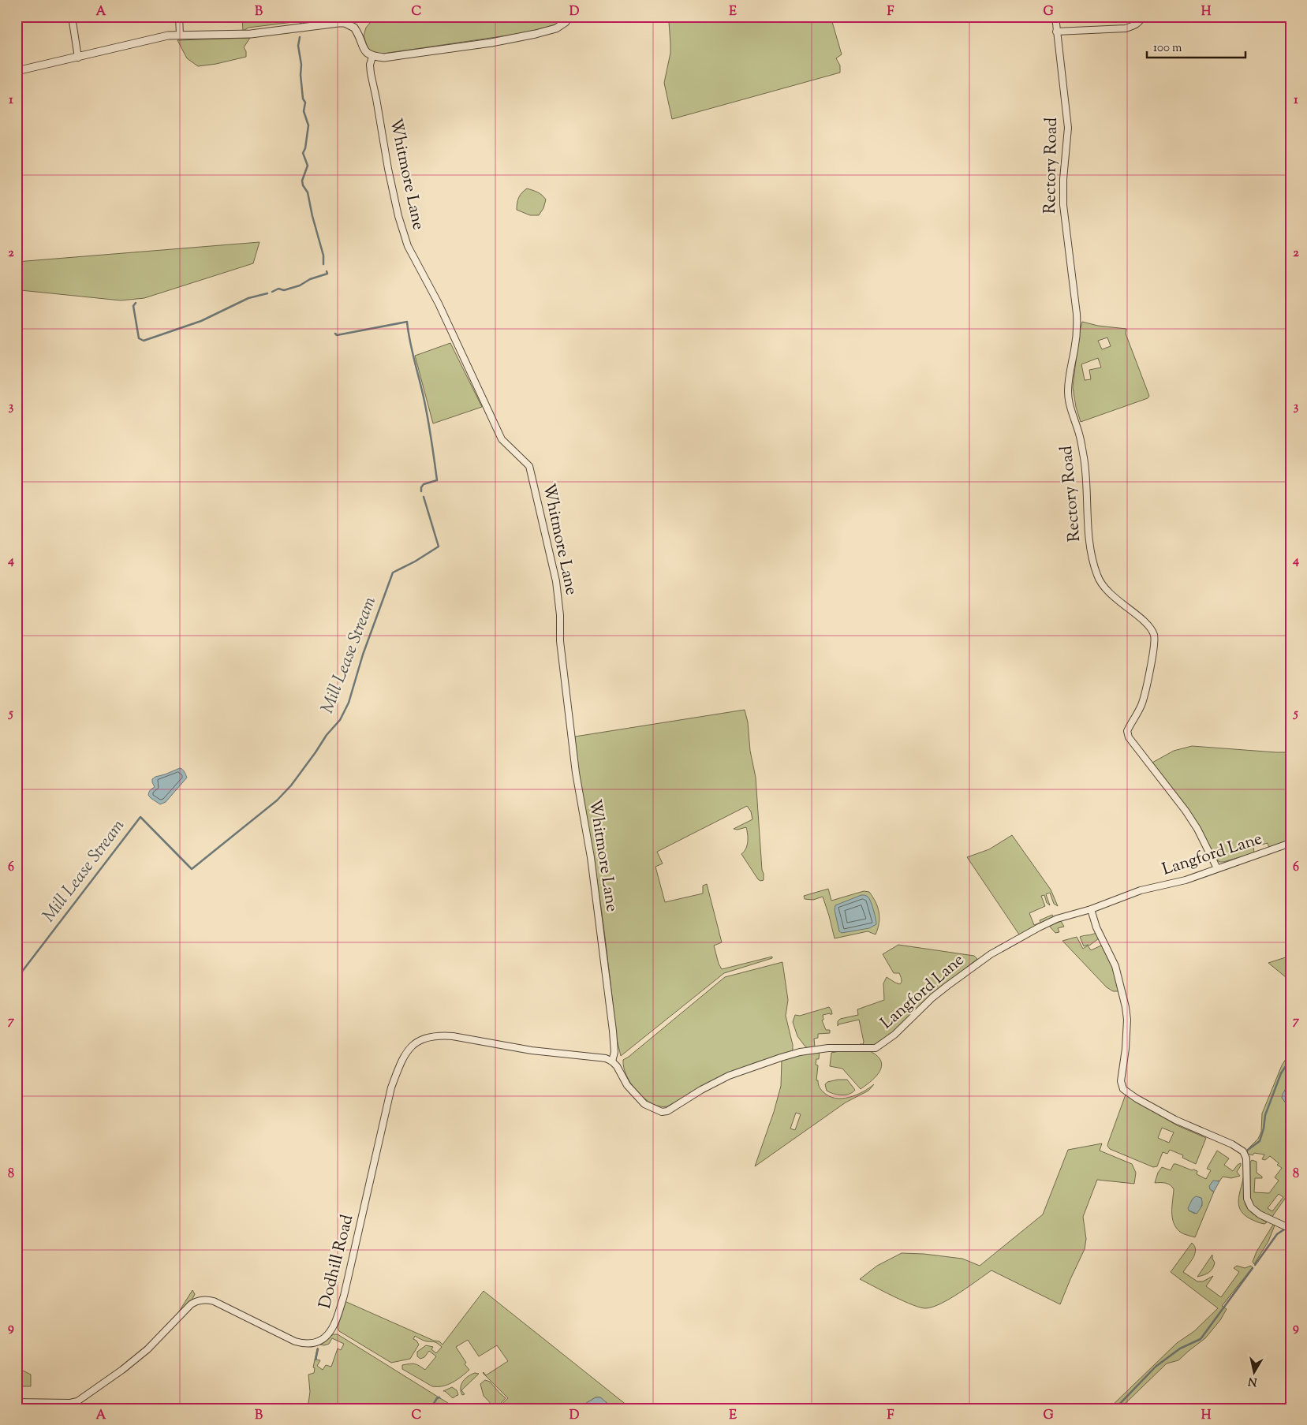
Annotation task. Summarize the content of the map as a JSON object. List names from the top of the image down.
{
  "streets": {
    "street": [
      "Rectory Road",
      "Whitmore Lane",
      "Langford Lane",
      "Dodhill Road"
    ]
  },
  "crossings": [
    ["Rectory Road", "Langford Lane"],
    ["Whitmore Lane", "Langford Lane"],
    ["Whitmore Lane", "Dodhill Road"],
    ["Langford Lane", "Dodhill Road"]
  ],
  "water": ["Mill Lease Stream"],
  "scale_bar": "100 m",
  "north": "bottom",
  "grid": {
    "columns": [
      "A",
      "B",
      "C",
      "D",
      "E",
      "F",
      "G",
      "H"
    ],
    "rows": [
      "1",
      "2",
      "3",
      "4",
      "5",
      "6",
      "7",
      "8",
      "9"
    ]
  }
}
